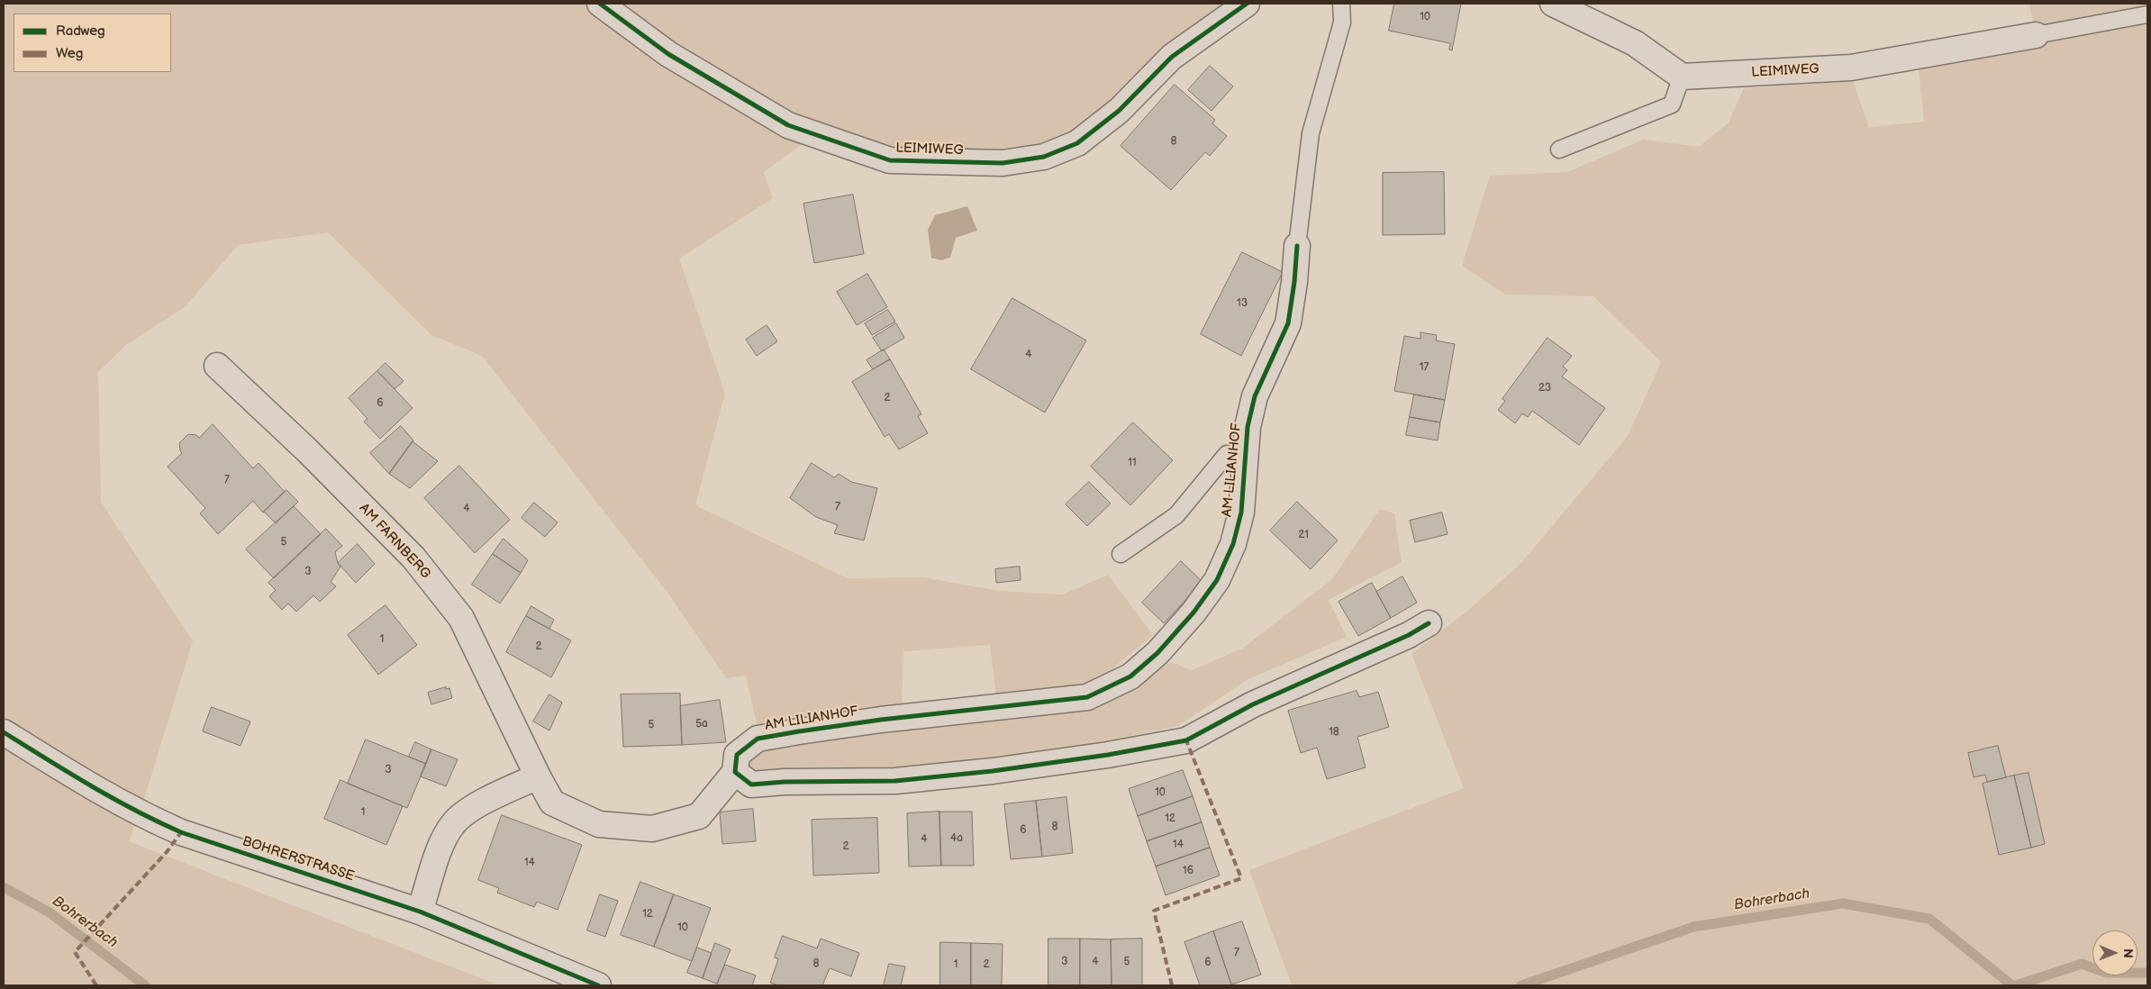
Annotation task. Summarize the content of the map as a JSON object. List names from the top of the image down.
{
  "streets": {
    "street": [
      "LEIMIWEG",
      "AM LILIANHOF",
      "AM FARNBERG",
      "BOHRERSTRASSE"
    ]
  },
  "crossings": [
    ["AM LILIANHOF", "AM FARNBERG"]
  ],
  "water": ["Bohrerbach"],
  "house_numbers": [
    "10",
    "8",
    "13",
    "4",
    "17",
    "23",
    "2",
    "6",
    "11",
    "7",
    "7",
    "4",
    "21",
    "5",
    "3",
    "1",
    "2",
    "5a",
    "5",
    "18",
    "3",
    "10",
    "1",
    "12",
    "8",
    "6",
    "4a",
    "4",
    "14",
    "2",
    "14",
    "16",
    "12",
    "10",
    "7",
    "3",
    "4",
    "5",
    "6",
    "8",
    "1",
    "2"
  ],
  "legend": ["Radweg", "Weg"],
  "north": "right"
}
